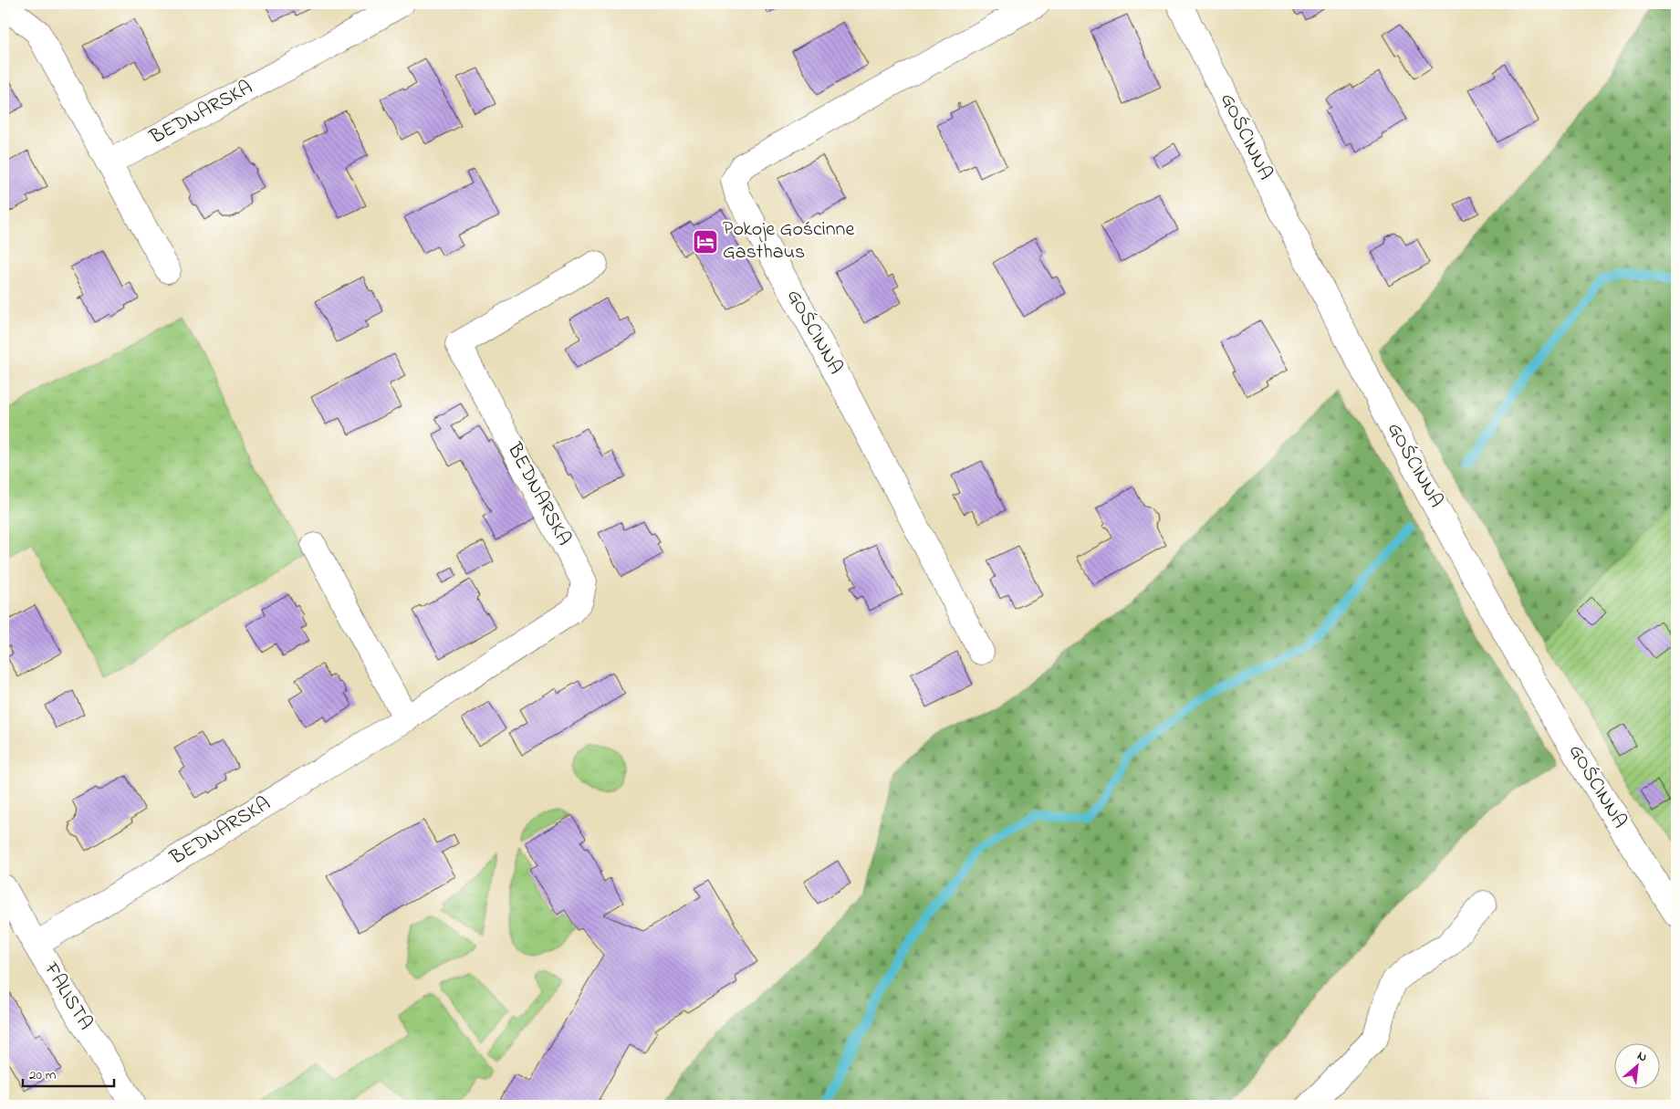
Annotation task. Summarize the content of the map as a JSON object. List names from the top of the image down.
{
  "streets": {
    "street": ["BEDNARSKA", "GOŚCINNA", "FALISTA"]
  },
  "crossings": [
    ["BEDNARSKA", "FALISTA"]
  ],
  "places": {
    "hotel": ["Pokoje Gościnne Gasthaus"]
  },
  "scale_bar": "20 m",
  "north": "top right"
}
